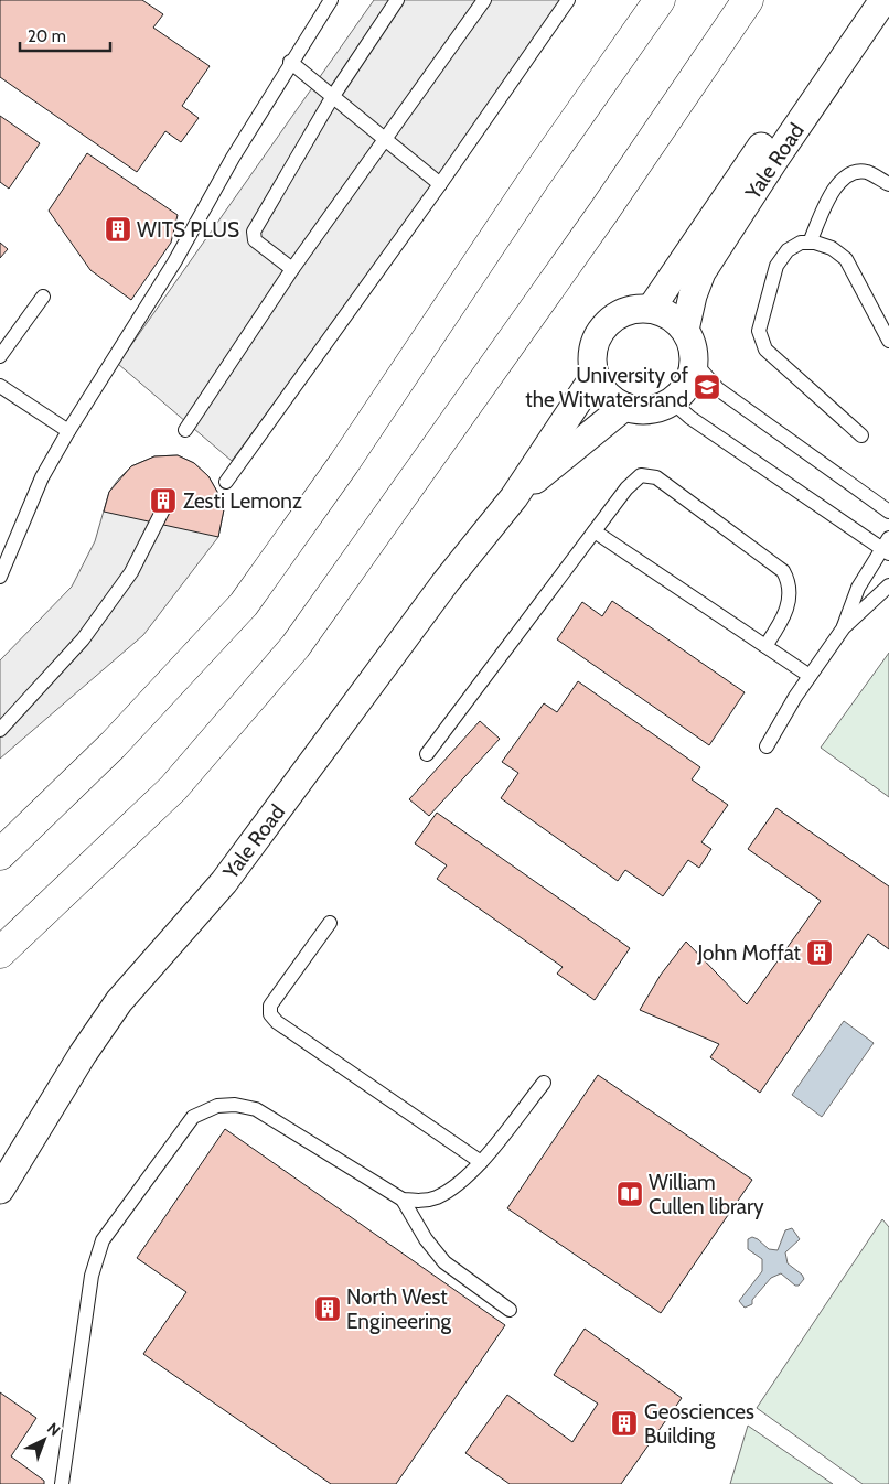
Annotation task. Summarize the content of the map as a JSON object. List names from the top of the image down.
{
  "streets": {
    "street": ["Yale Road"]
  },
  "places": {
    "building": [
      "WITS PLUS",
      "Zesti Lemonz",
      "John Moffat",
      "North West Engineering",
      "Geosciences Building"
    ],
    "school or university": ["University of the Witwatersrand"],
    "library": ["William Cullen library"]
  },
  "scale_bar": "20 m",
  "north": "top right"
}
